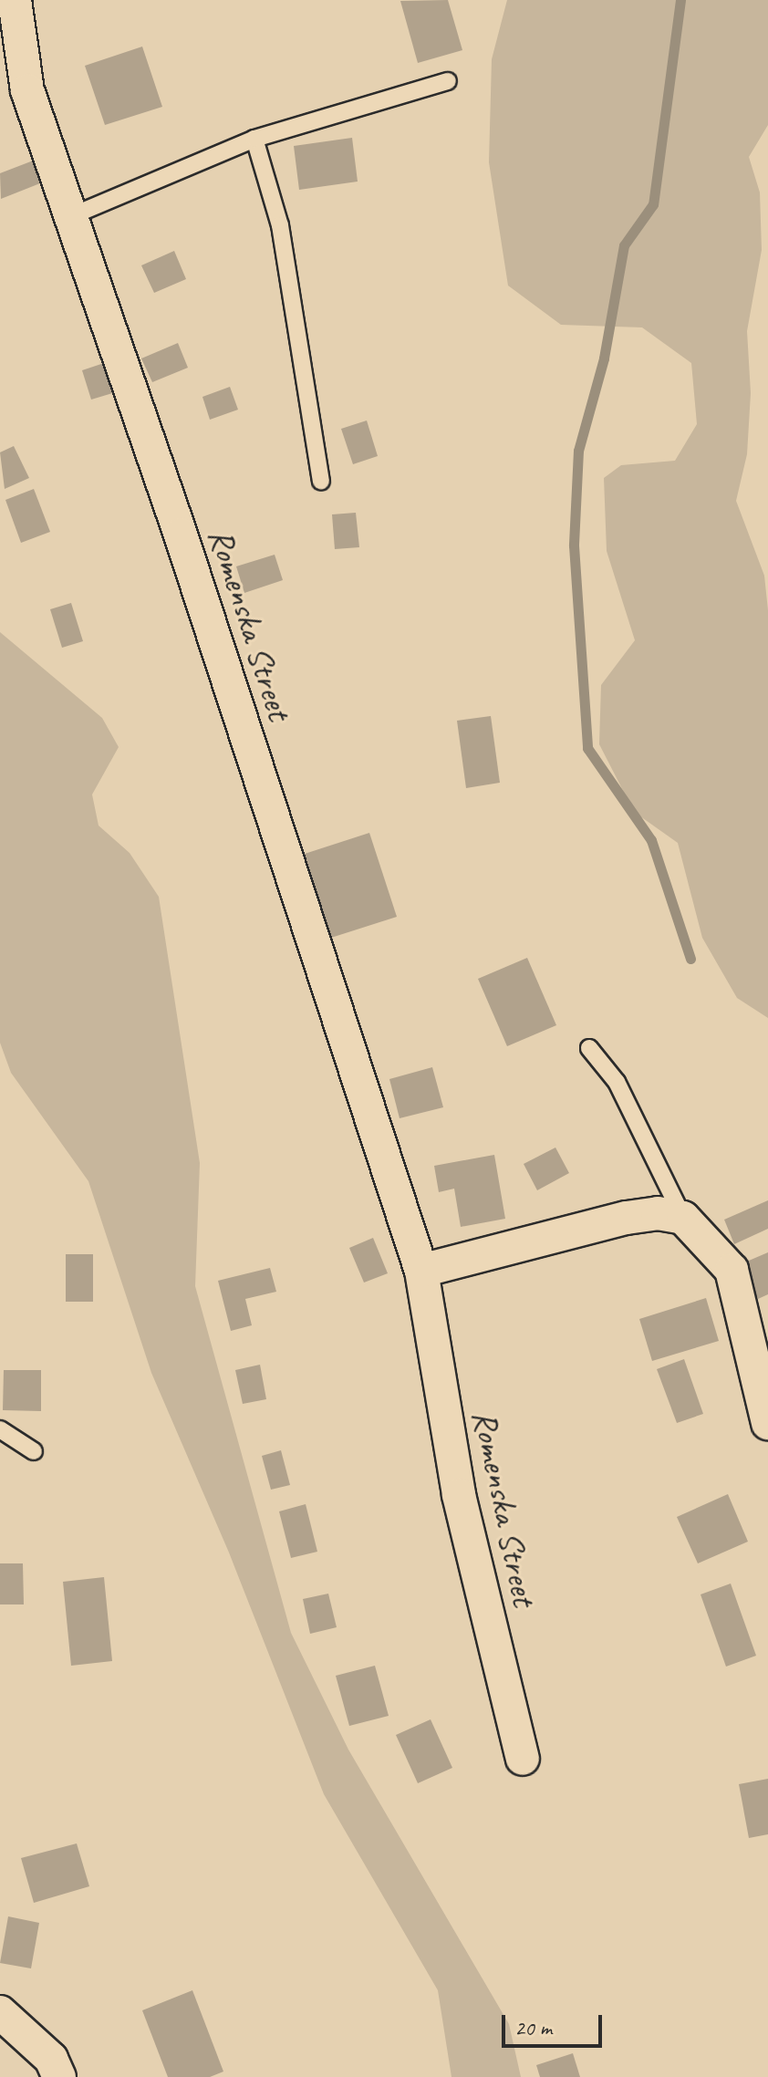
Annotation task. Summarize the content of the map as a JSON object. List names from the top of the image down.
{
  "streets": {
    "street": ["Romenska Street"]
  },
  "scale_bar": "20 m"
}
